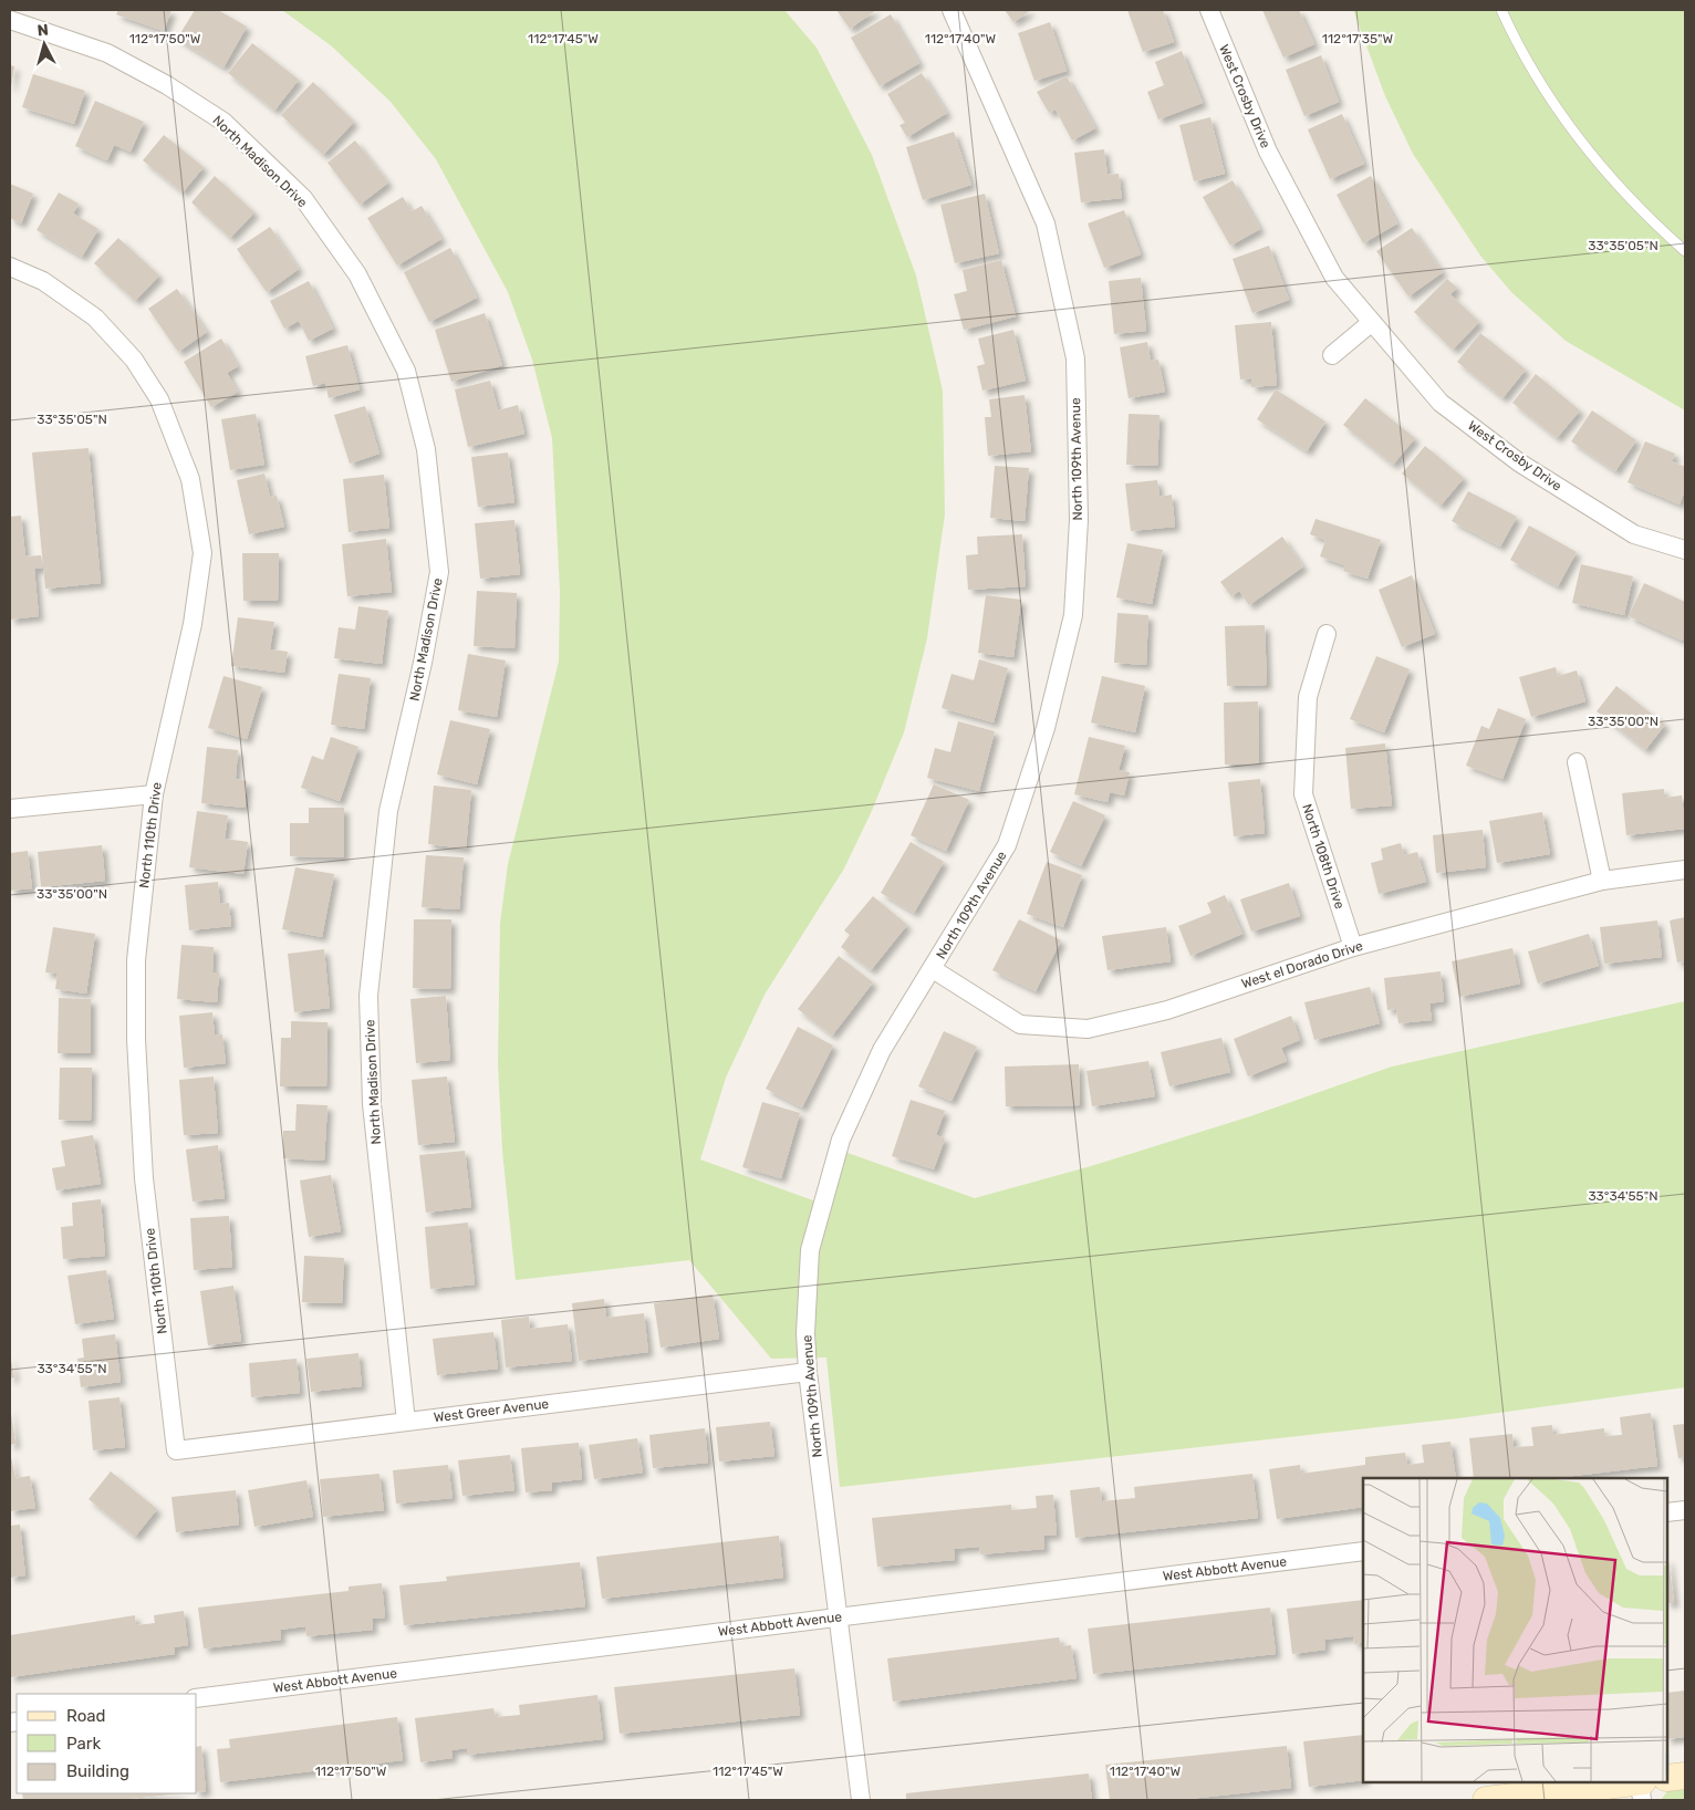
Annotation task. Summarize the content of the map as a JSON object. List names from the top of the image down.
{
  "streets": {
    "street": [
      "West Crosby Drive",
      "North Madison Drive",
      "North 109th Avenue",
      "North 110th Drive",
      "North 108th Drive",
      "West el Dorado Drive",
      "West Greer Avenue",
      "West Abbott Avenue"
    ]
  },
  "crossings": [
    ["North Madison Drive", "West Greer Avenue"],
    ["North 109th Avenue", "West el Dorado Drive"],
    ["North 109th Avenue", "West Greer Avenue"],
    ["North 109th Avenue", "West Abbott Avenue"],
    ["North 110th Drive", "West Greer Avenue"],
    ["North 108th Drive", "West el Dorado Drive"]
  ],
  "legend": ["Road", "Park", "Building"],
  "north": "top",
  "coordinates": [
    "112°17'50\"W",
    "112°17'45\"W",
    "112°17'40\"W",
    "112°17'35\"W",
    "33°35'05\"N",
    "33°35'00\"N",
    "33°34'55\"N"
  ]
}
